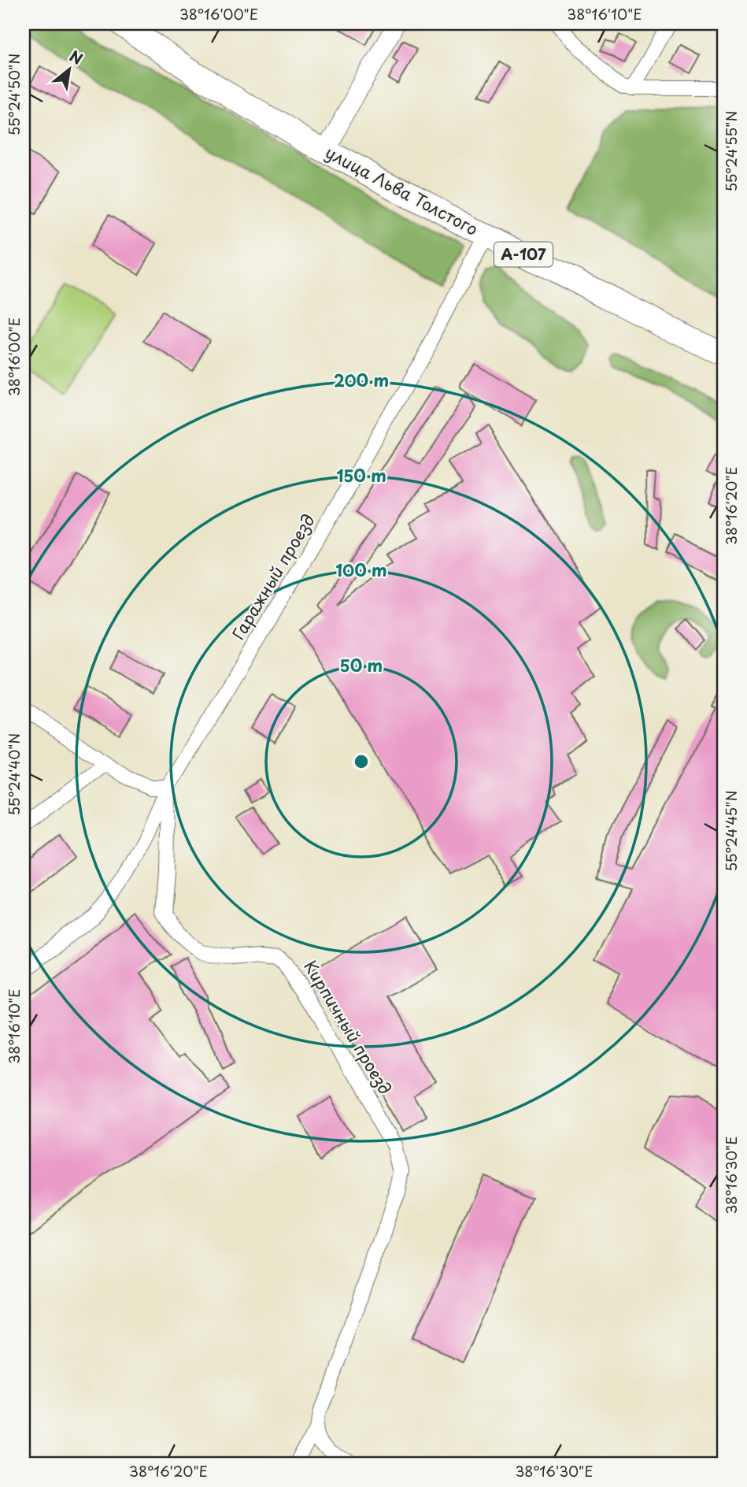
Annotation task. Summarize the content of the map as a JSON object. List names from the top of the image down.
{
  "streets": {
    "highway": ["улица Льва Толстого", "А-107"],
    "street": ["Гаражный проезд", "Кирпичный проезд"]
  },
  "crossings": [
    ["улица Льва Толстого", "Гаражный проезд"],
    ["Гаражный проезд", "Кирпичный проезд"]
  ],
  "north": "top right",
  "coordinates": [
    "38°16'00\"E",
    "38°16'10\"E",
    "55°24'50\"N",
    "55°24'55\"N",
    "38°16'20\"E",
    "55°24'40\"N",
    "55°24'45\"N",
    "38°16'30\"E"
  ],
  "rings": [
    "200 m",
    "150 m",
    "100 m",
    "50 m"
  ]
}
